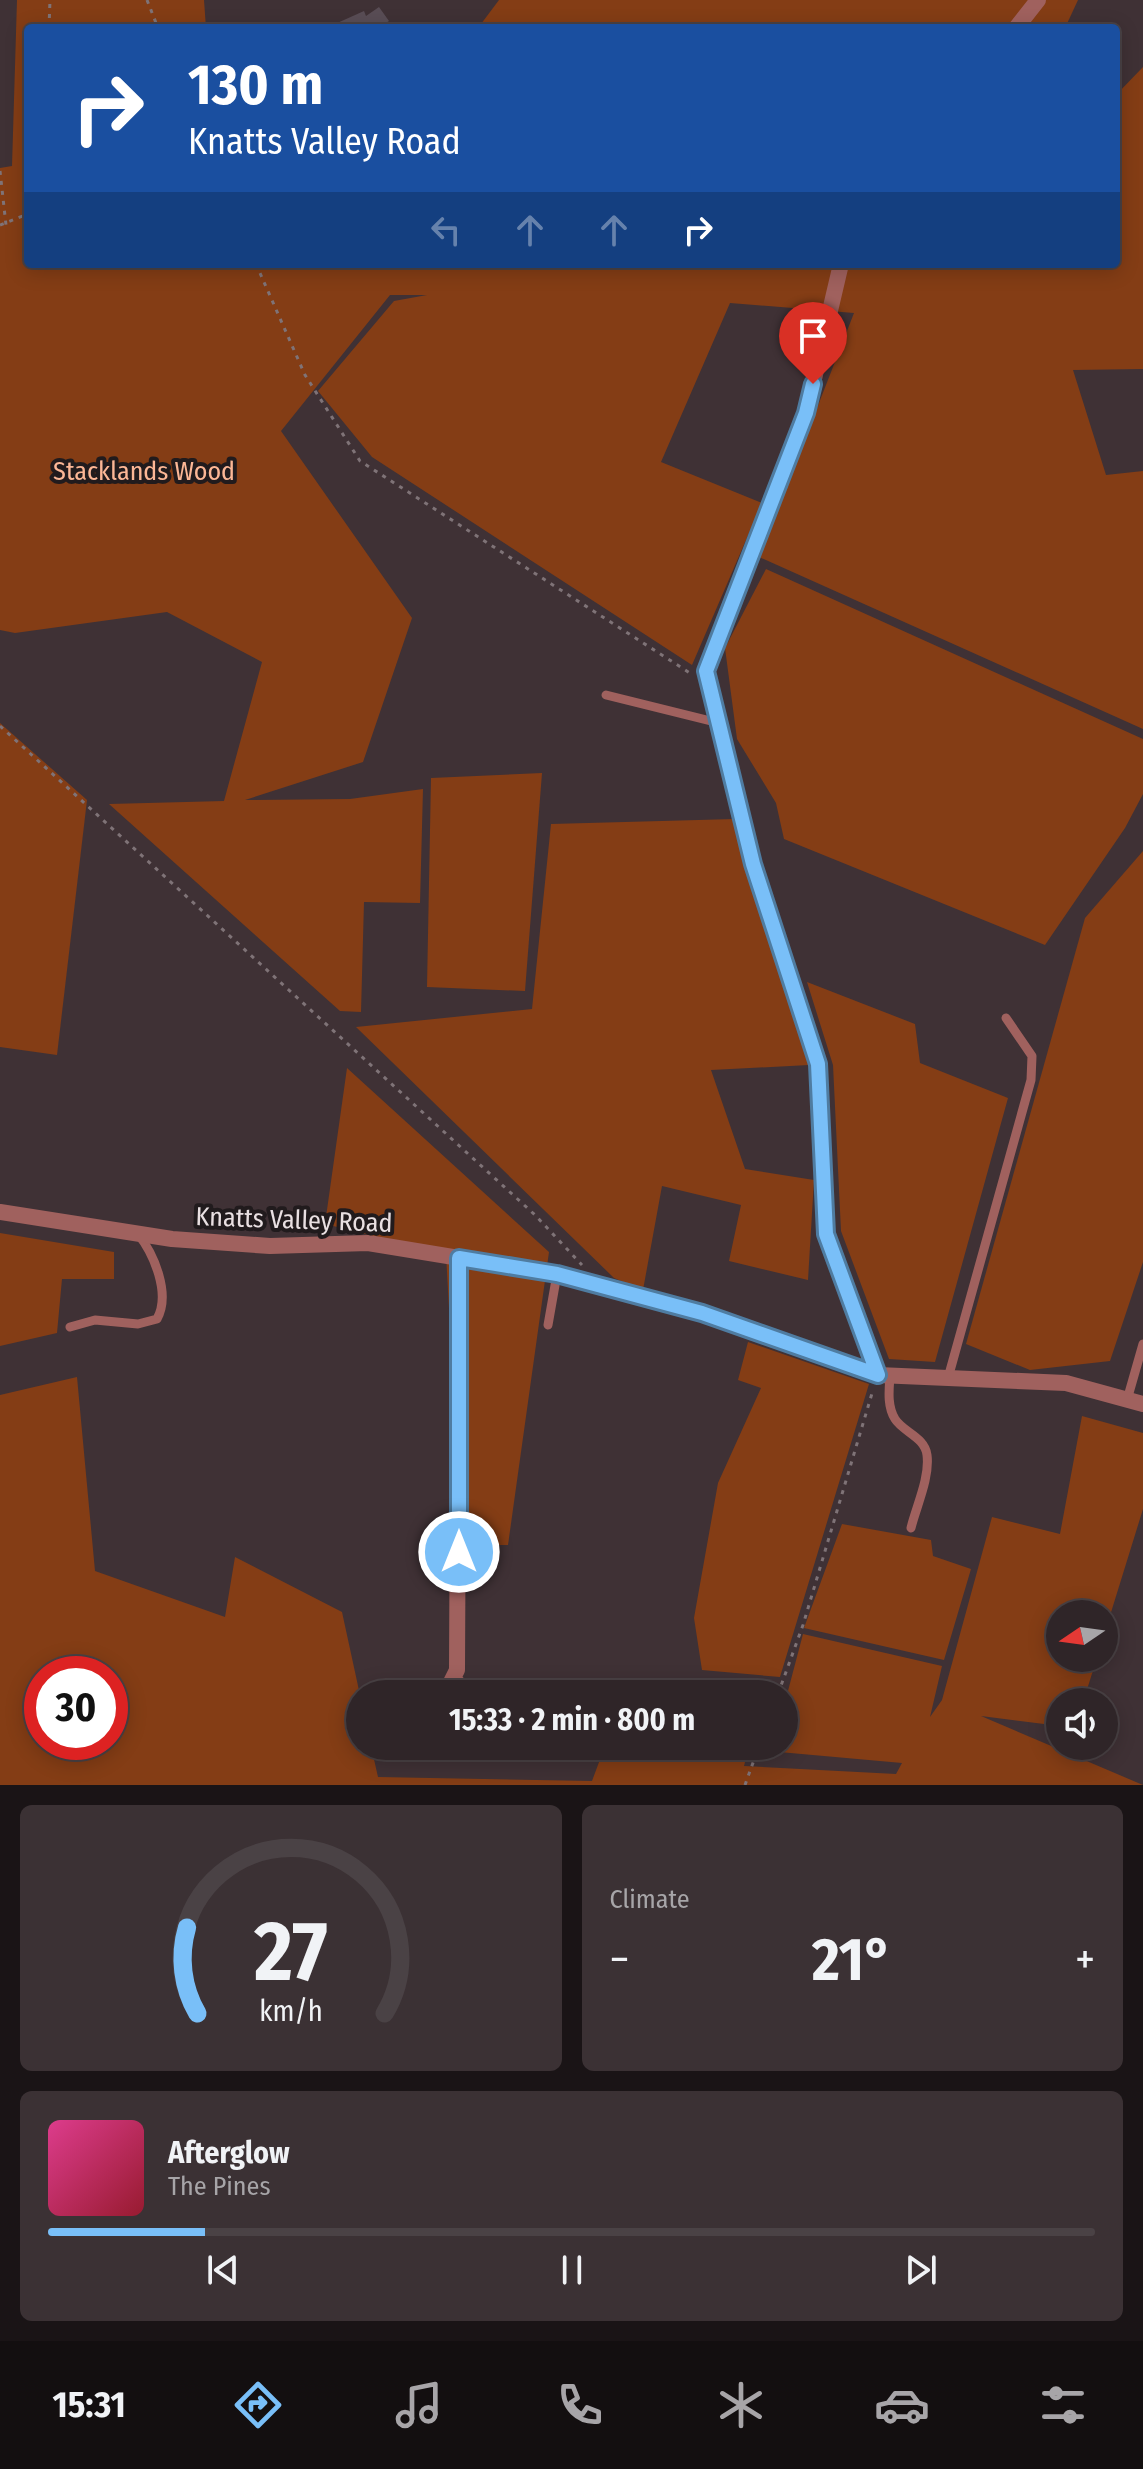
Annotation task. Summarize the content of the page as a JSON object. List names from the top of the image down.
{
  "streets": {
    "street": ["Knatts Valley Road"]
  },
  "parks": ["Stacklands Wood"],
  "north": "left",
  "page": {
    "turn": ["130 m", "Knatts Valley Road"],
    "limit": "30",
    "trip": "15:33 · 2 min · 800 m",
    "tile": "Climate",
    "heat": ["−", "21°", "+"],
    "song": ["Afterglow", "The Pines"],
    "tabs": "15:31",
    "gauge": ["27", "km/h"]
  }
}
